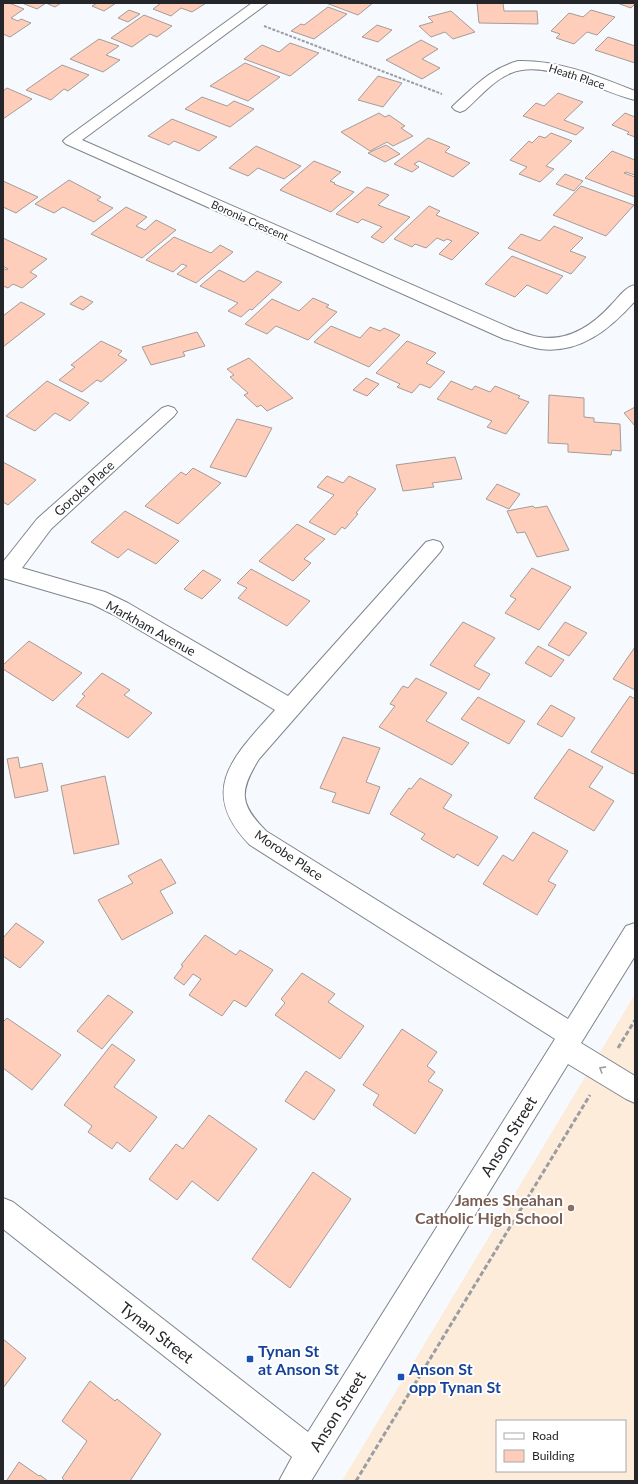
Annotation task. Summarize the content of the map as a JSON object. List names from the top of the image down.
{
  "streets": {
    "street": [
      "Heath Place",
      "Boronia Crescent",
      "Goroka Place",
      "Markham Avenue",
      "Morobe Place",
      "Anson Street",
      "Tynan Street"
    ]
  },
  "crossings": [
    ["Goroka Place", "Markham Avenue"],
    ["Markham Avenue", "Morobe Place"],
    ["Morobe Place", "Anson Street"],
    ["Anson Street", "Tynan Street"]
  ],
  "places": {
    "other": ["James Sheahan Catholic High School"],
    "transit": ["Tynan St at Anson St", "Anson St opp Tynan St"]
  },
  "legend": ["Road", "Building"]
}
